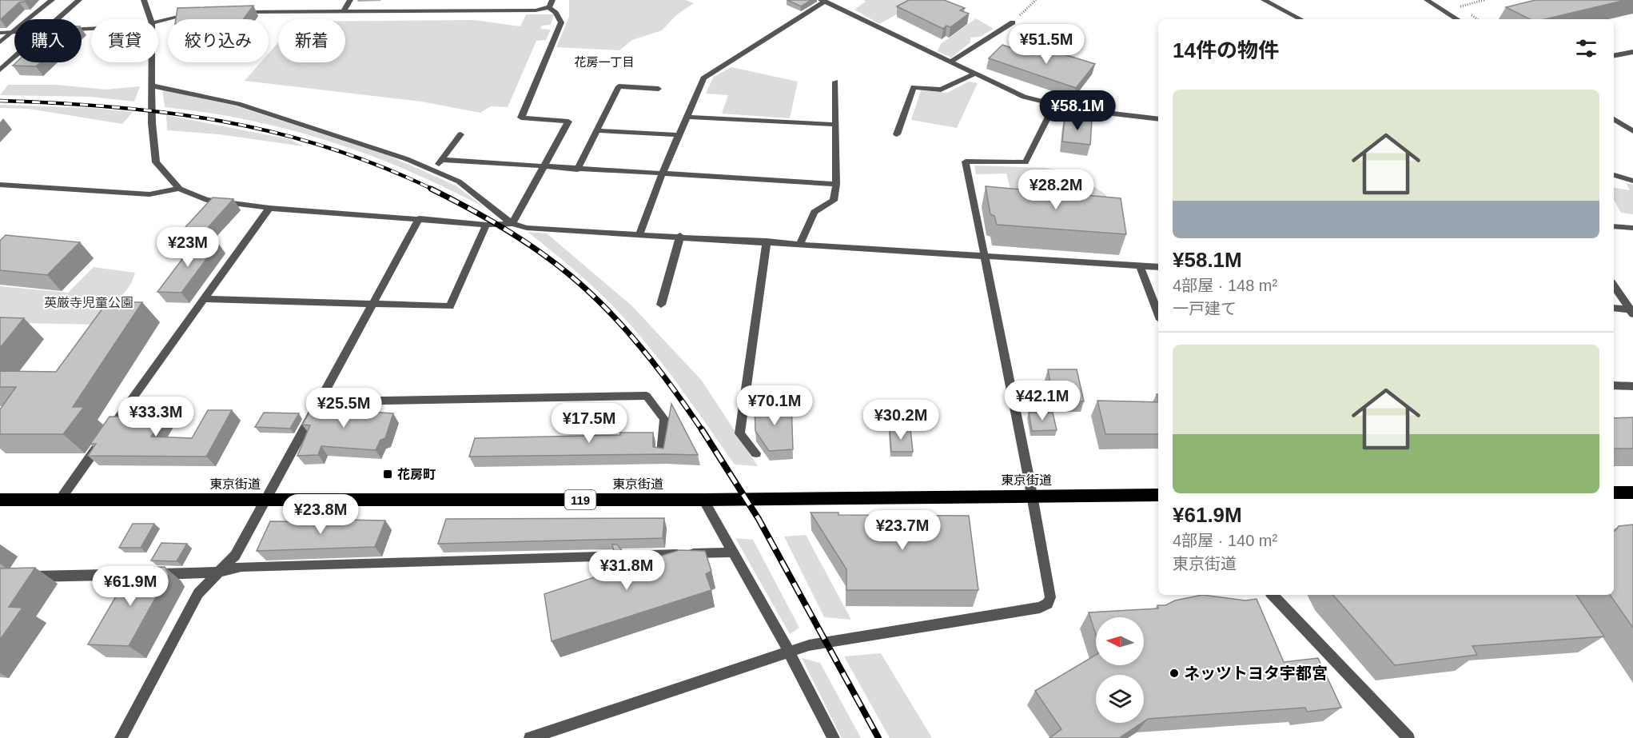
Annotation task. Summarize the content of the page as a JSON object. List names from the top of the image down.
{
  "streets": {
    "highway": ["東京街道", "119"]
  },
  "districts": ["花房一丁目"],
  "parks": ["英厳寺児童公園"],
  "places": {
    "transit": ["花房町"],
    "other": ["ネッツトヨタ宇都宮"]
  },
  "north": "left",
  "page": {
    "chip": [
      "購入",
      "賃貸",
      "絞り込み",
      "新着"
    ],
    "heading": "14件の物件",
    "price": [
      "¥51.5M",
      "¥58.1M",
      "¥28.2M",
      "¥23M",
      "¥42.1M",
      "¥70.1M",
      "¥25.5M",
      "¥33.3M",
      "¥30.2M",
      "¥17.5M",
      "¥23.8M",
      "¥23.7M",
      "¥31.8M",
      "¥61.9M"
    ],
    "list": [
      {
        "name": "¥58.1M",
        "note": "4部屋 · 148 m² · 一戸建て"
      },
      {
        "name": "¥61.9M",
        "note": "4部屋 · 140 m² · 東京街道"
      }
    ]
  }
}
